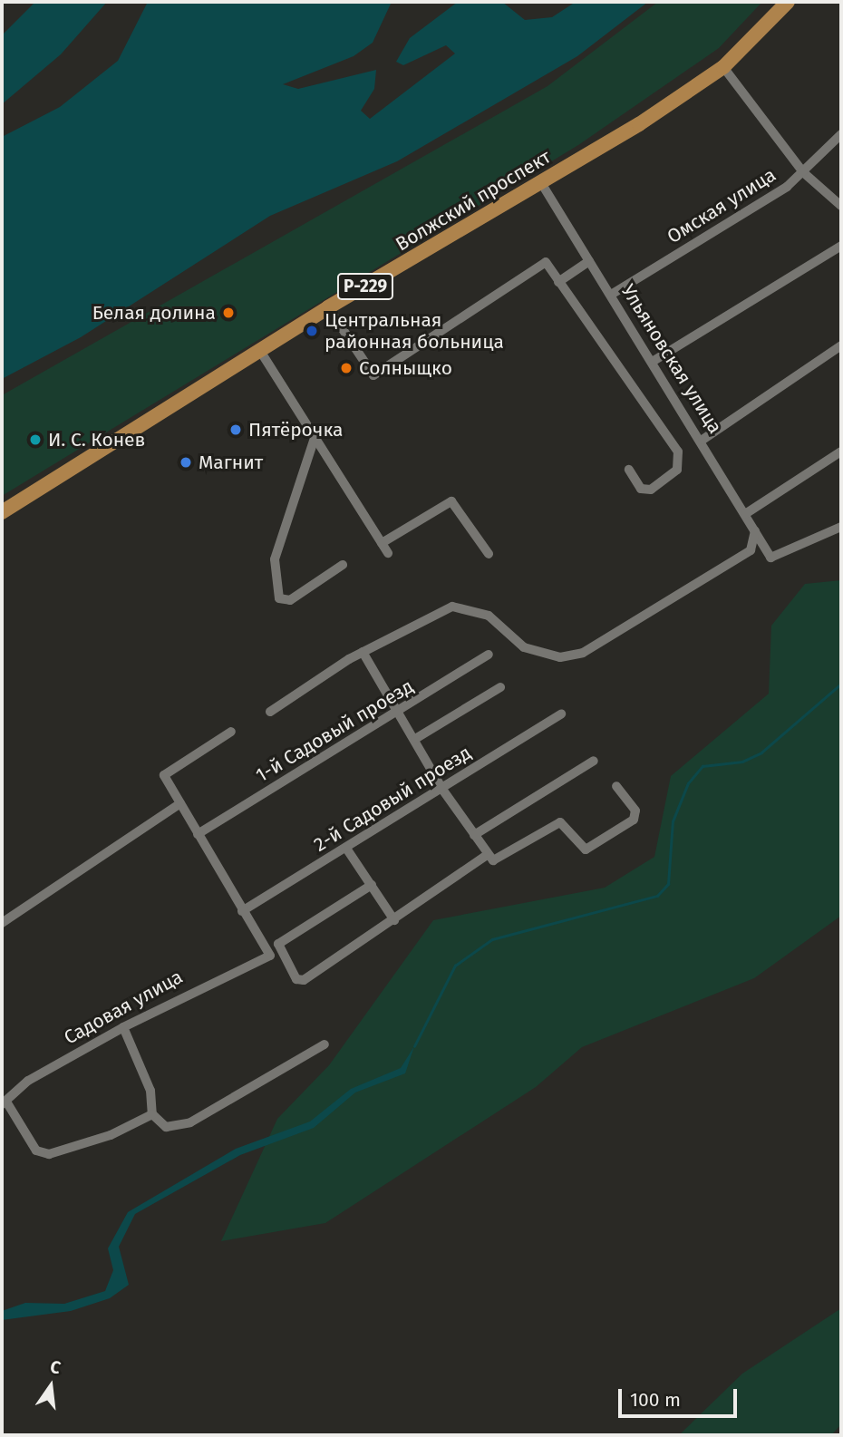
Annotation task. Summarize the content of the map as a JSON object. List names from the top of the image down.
{
  "streets": {
    "main road": ["Волжский проспект", "Р-229"],
    "street": [
      "Омская улица",
      "Ульяновская улица",
      "1-й Садовый проезд",
      "2-й Садовый проезд",
      "Садовая улица"
    ]
  },
  "crossings": [
    ["Волжский проспект", "Ульяновская улица"],
    ["Омская улица", "Ульяновская улица"],
    ["2-й Садовый проезд", "Садовая улица"]
  ],
  "places": [
    "Белая долина",
    "Центральная районная больница",
    "Солныщко",
    "Пятёрочка",
    "И. С. Конев",
    "Магнит"
  ],
  "scale_bar": "100 m",
  "north": "top"
}
